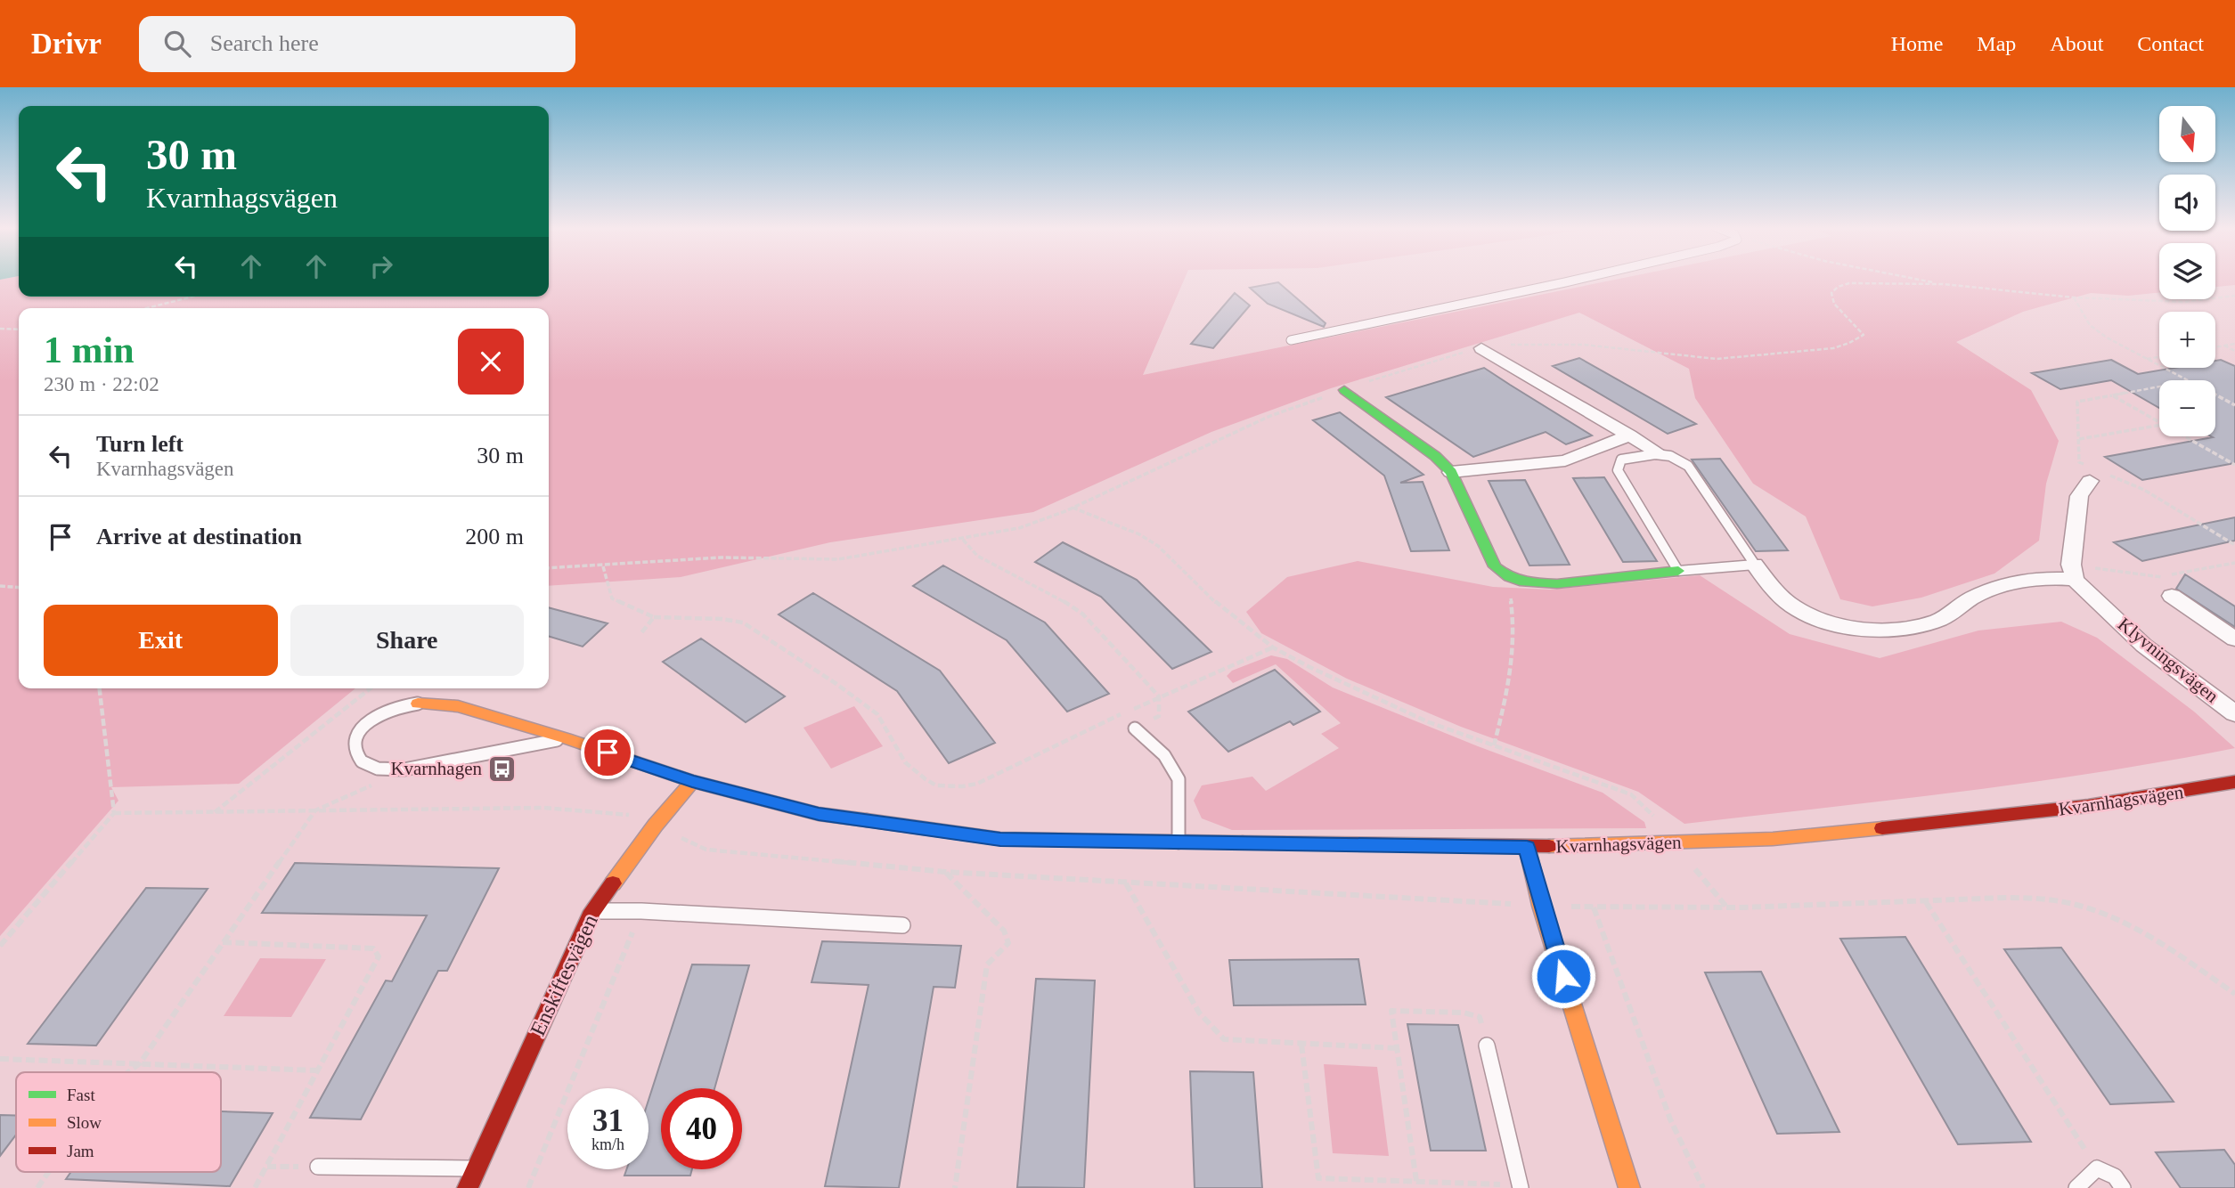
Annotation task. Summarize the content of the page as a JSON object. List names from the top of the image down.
{
  "streets": {
    "street": ["Klyvningsvägen", "Kvarnhagsvägen", "Enskiftesvägen"]
  },
  "crossings": [
    ["Kvarnhagsvägen", "Enskiftesvägen"]
  ],
  "places": {
    "bus stop": ["Kvarnhagen"]
  },
  "legend": ["Fast", "Slow", "Jam"],
  "north": "bottom",
  "page": {
    "header": "Drivr",
    "search": "Search here",
    "nav": [
      "Home",
      "Map",
      "About",
      "Contact"
    ],
    "map_buttons": ["+", "−"],
    "turn": ["30 m", "Kvarnhagsvägen"],
    "heading": ["1 min", "230 m · 22:02"],
    "list": [
      {
        "name": "Turn left",
        "note": "Kvarnhagsvägen",
        "value": "30 m"
      },
      {
        "name": "Arrive at destination",
        "value": "200 m"
      }
    ],
    "buttons": ["Exit", "Share"],
    "speed": "31 km/h",
    "limit": "40"
  }
}
